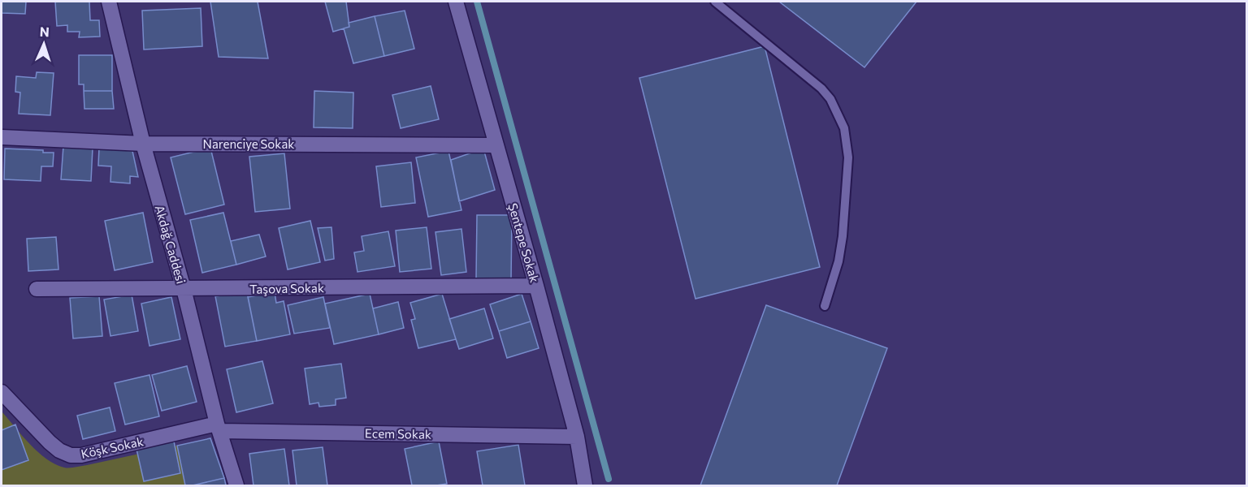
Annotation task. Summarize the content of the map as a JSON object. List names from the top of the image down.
{
  "streets": {
    "street": [
      "Narenciye Sokak",
      "Şentepe Sokak",
      "Akdağ Caddesi",
      "Taşova Sokak",
      "Ecem Sokak",
      "Köşk Sokak"
    ]
  },
  "crossings": [
    ["Narenciye Sokak", "Şentepe Sokak"],
    ["Narenciye Sokak", "Akdağ Caddesi"],
    ["Şentepe Sokak", "Taşova Sokak"],
    ["Şentepe Sokak", "Ecem Sokak"],
    ["Akdağ Caddesi", "Taşova Sokak"],
    ["Akdağ Caddesi", "Ecem Sokak"],
    ["Akdağ Caddesi", "Köşk Sokak"],
    ["Ecem Sokak", "Köşk Sokak"]
  ],
  "north": "top"
}
